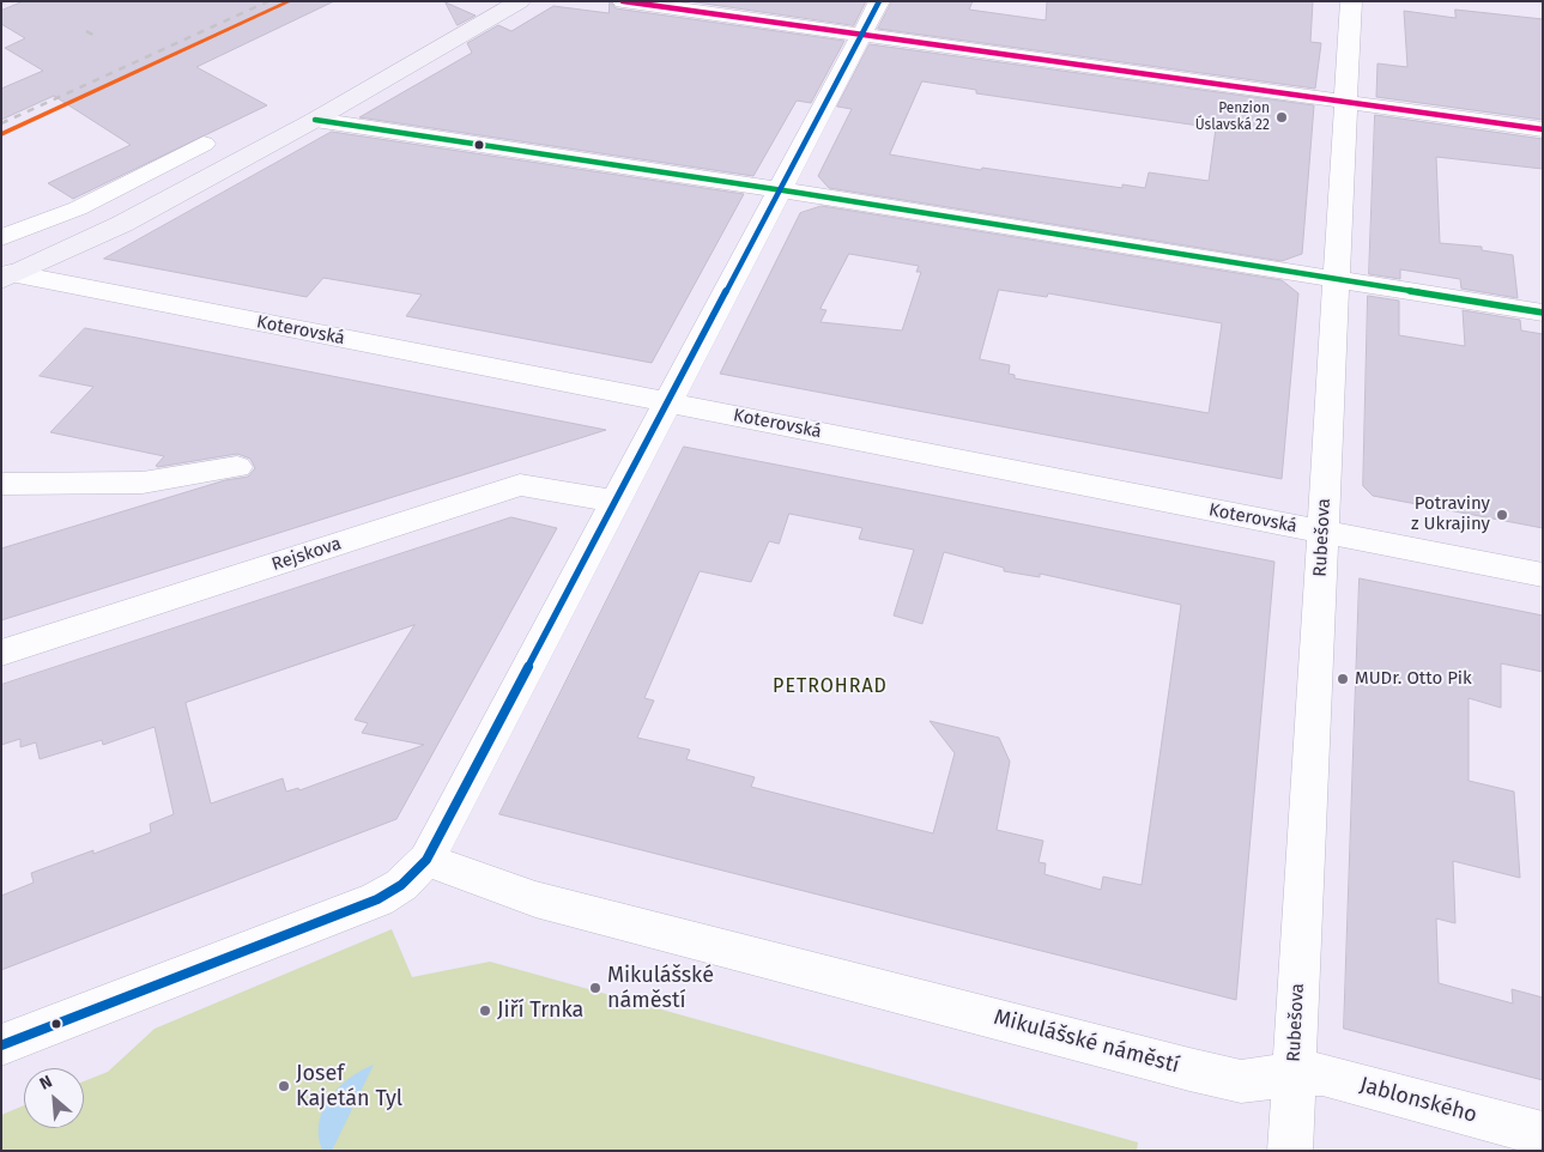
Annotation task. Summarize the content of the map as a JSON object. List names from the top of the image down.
{
  "streets": {
    "street": [
      "Koterovská",
      "Rubešova",
      "Rejskova",
      "Mikulášské náměstí",
      "Jablonského"
    ]
  },
  "crossings": [
    ["Koterovská", "Rubešova"],
    ["Rubešova", "Mikulášské náměstí"],
    ["Rubešova", "Jablonského"],
    ["Mikulášské náměstí", "Jablonského"]
  ],
  "districts": ["PETROHRAD"],
  "places": [
    "Penzion Úslavská 22",
    "Potraviny z Ukrajiny",
    "MUDr. Otto Pik",
    "Mikulášské náměstí",
    "Jiří Trnka",
    "Josef Kajetán Tyl"
  ],
  "north": "top left"
}
